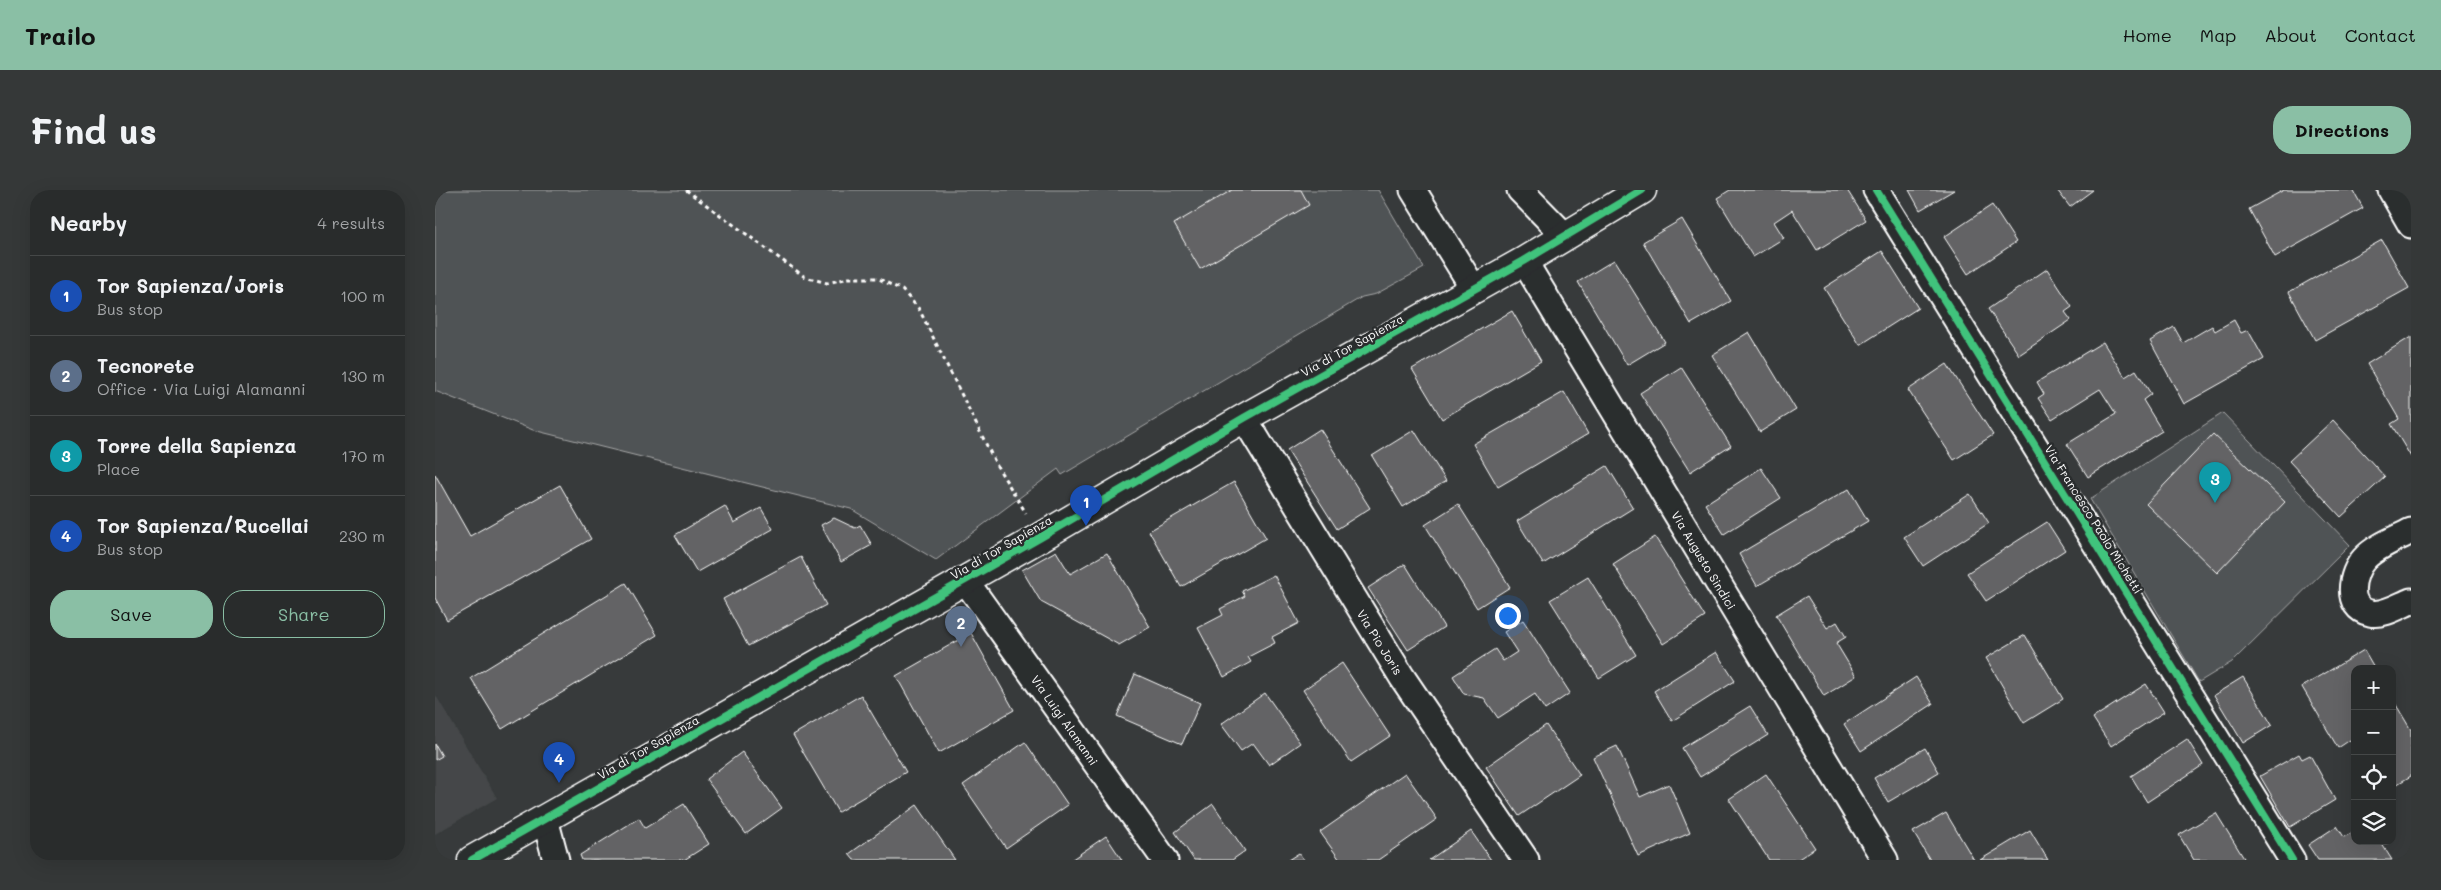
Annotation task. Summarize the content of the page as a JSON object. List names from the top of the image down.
{
  "streets": {
    "street": [
      "Via di Tor Sapienza",
      "Via Francesco Paolo Michetti",
      "Via Augusto Sindici",
      "Via Pio Joris",
      "Via Luigi Alamanni"
    ]
  },
  "crossings": [
    ["Via di Tor Sapienza", "Via Augusto Sindici"],
    ["Via di Tor Sapienza", "Via Pio Joris"],
    ["Via di Tor Sapienza", "Via Luigi Alamanni"]
  ],
  "page": {
    "header": "Trailo",
    "nav": [
      "Home",
      "Map",
      "About",
      "Contact"
    ],
    "buttons": [
      "Directions",
      ["Save", "Share"]
    ],
    "title": "Find us",
    "heading": ["Nearby", "4 results"],
    "list": [
      {
        "mark": "1",
        "name": "Tor Sapienza/Joris",
        "note": "Bus stop",
        "value": "100 m"
      },
      {
        "mark": "2",
        "name": "Tecnorete",
        "note": "Office · Via Luigi Alamanni",
        "value": "130 m"
      },
      {
        "mark": "3",
        "name": "Torre della Sapienza",
        "note": "Place",
        "value": "170 m"
      },
      {
        "mark": "4",
        "name": "Tor Sapienza/Rucellai",
        "note": "Bus stop",
        "value": "230 m"
      }
    ],
    "pins": [
      "3",
      "1",
      "2",
      "4"
    ],
    "map_buttons": ["+", "−"]
  }
}
